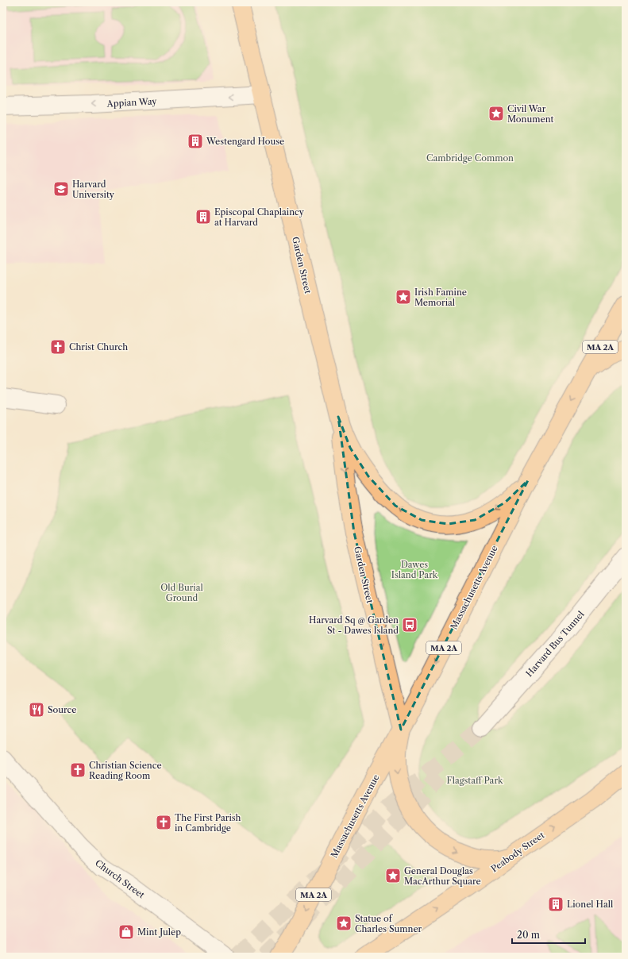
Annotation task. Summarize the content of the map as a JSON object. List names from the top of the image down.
{
  "streets": {
    "main road": [
      "Garden Street",
      "MA 2A",
      "Massachusetts Avenue",
      "Peabody Street"
    ],
    "street": ["Appian Way", "Harvard Bus Tunnel", "Church Street"]
  },
  "crossings": [
    ["Appian Way", "Garden Street"],
    ["Garden Street", "Massachusetts Avenue"]
  ],
  "one_way": ["Appian Way", "Massachusetts Avenue", "Peabody Street"],
  "parks": [
    "Cambridge Common",
    "Dawes Island Park",
    "Old Burial Ground",
    "Flagstaff Park"
  ],
  "places": {
    "place": [
      "Civil War Monument",
      "Irish Famine Memorial",
      "General Douglas MacArthur Square",
      "Statue of Charles Sumner"
    ],
    "building": ["Westengard House", "Episcopal Chaplaincy at Harvard", "Lionel Hall"],
    "school or university": ["Harvard University"],
    "church": ["Christ Church", "Christian Science Reading Room", "The First Parish in Cambridge"],
    "bus stop": ["Harvard Sq @ Garden St - Dawes Island"],
    "restaurant": ["Source"],
    "shop": ["Mint Julep"]
  },
  "scale_bar": "20 m"
}
